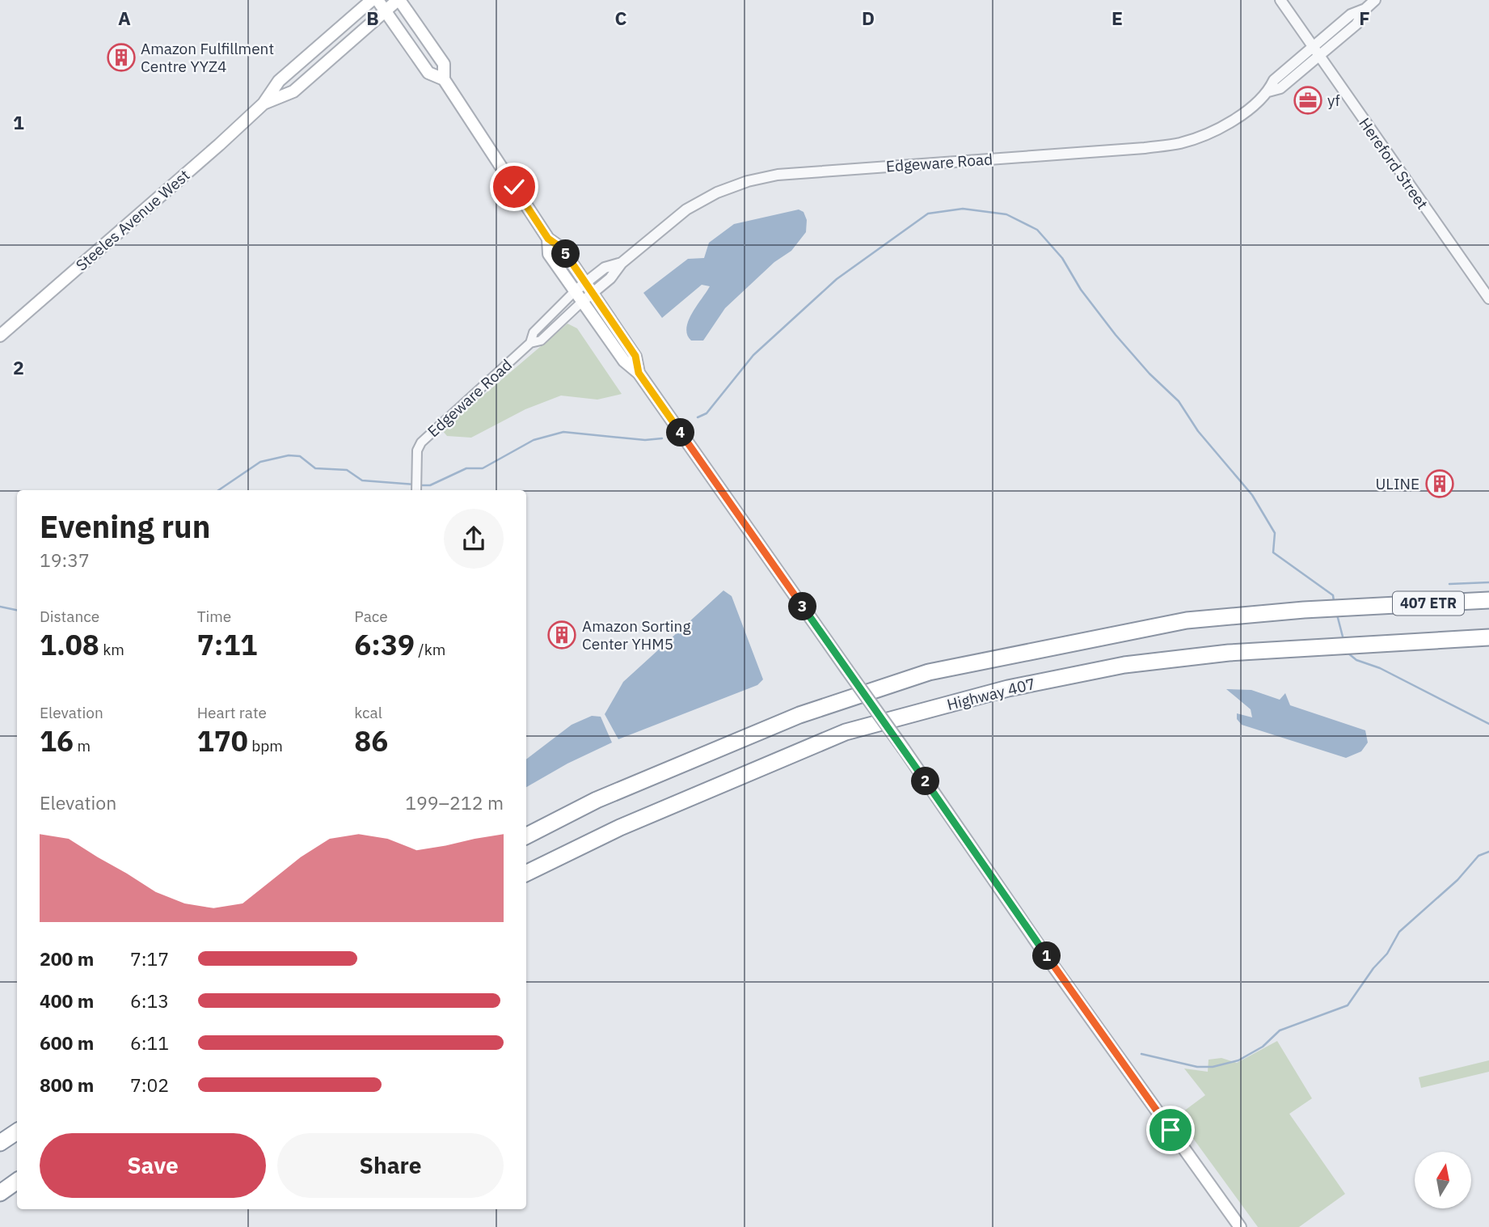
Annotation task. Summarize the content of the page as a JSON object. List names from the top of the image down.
{
  "streets": {
    "highway": ["407 ETR", "Highway 407"],
    "main road": ["Steeles Avenue West"],
    "street": ["Edgeware Road", "Hereford Street"]
  },
  "crossings": [
    ["Edgeware Road", "Hereford Street"]
  ],
  "places": {
    "building": ["Amazon Fulfillment Centre YYZ4", "ULINE", "Amazon Sorting Center YHM5"],
    "office": ["yf"]
  },
  "north": "top",
  "page": {
    "pins": [
      "5",
      "4",
      "3",
      "2",
      "1"
    ],
    "heading": ["Evening run", "19:37"],
    "stats": [
      ["Distance", "1.08 km"],
      ["Time", "7:11"],
      ["Pace", "6:39 /km"],
      ["Elevation", "16 m"],
      ["Heart rate", "170 bpm"],
      ["kcal", "86"]
    ],
    "chart": ["Elevation", "199–212 m"],
    "list": [
      {
        "name": "200 m",
        "note": "7:17"
      },
      {
        "name": "400 m",
        "note": "6:13"
      },
      {
        "name": "600 m",
        "note": "6:11"
      },
      {
        "name": "800 m",
        "note": "7:02"
      }
    ],
    "buttons": ["Save", "Share"]
  },
  "grid": {
    "columns": [
      "A",
      "B",
      "C",
      "D",
      "E",
      "F"
    ],
    "rows": ["1", "2"]
  }
}
